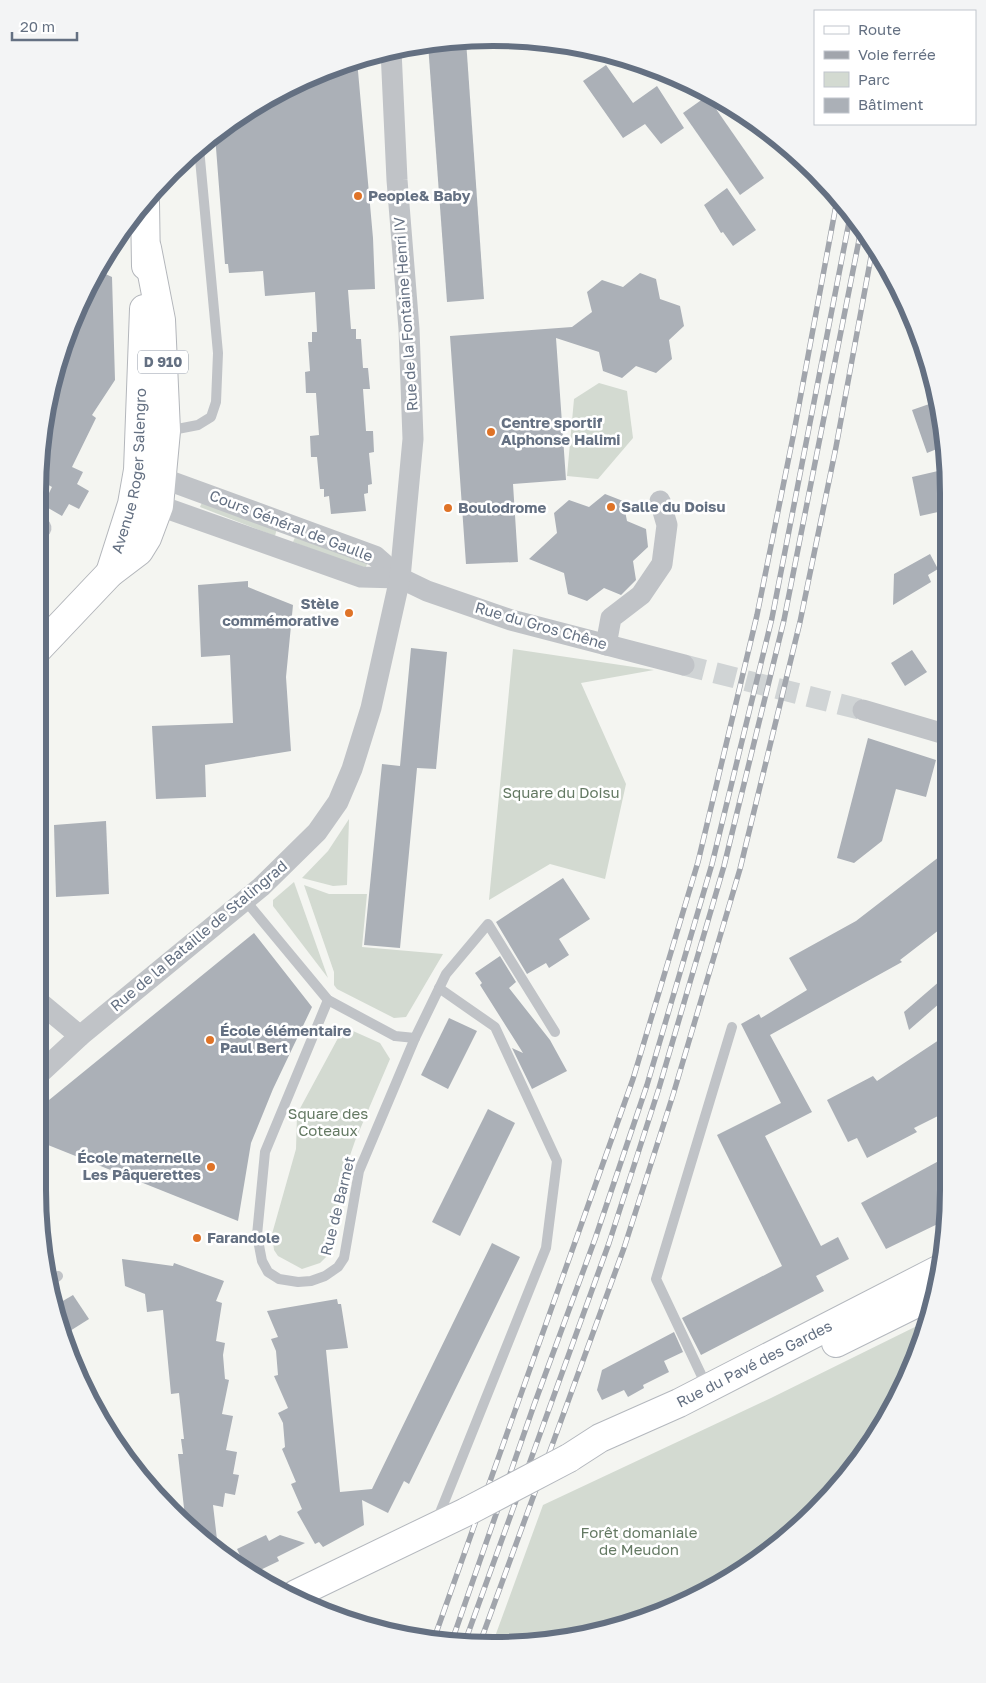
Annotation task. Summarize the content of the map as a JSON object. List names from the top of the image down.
{
  "streets": {
    "main road": ["D 910", "Avenue Roger Salengro", "Rue du Pavé des Gardes"],
    "street": [
      "Rue de la Fontaine Henri IV",
      "Cours Général de Gaulle",
      "Rue du Gros Chêne",
      "Rue de la Bataille de Stalingrad"
    ],
    "lane": ["Rue de Barnet"]
  },
  "crossings": [
    ["Rue de la Fontaine Henri IV", "Cours Général de Gaulle"],
    ["Rue de la Fontaine Henri IV", "Rue du Gros Chêne"],
    ["Rue de la Fontaine Henri IV", "Rue de la Bataille de Stalingrad"],
    ["Avenue Roger Salengro", "Cours Général de Gaulle"],
    ["Cours Général de Gaulle", "Rue du Gros Chêne"],
    ["Cours Général de Gaulle", "Rue de la Bataille de Stalingrad"],
    ["Rue du Gros Chêne", "Rue de la Bataille de Stalingrad"]
  ],
  "parks": ["Square du Doisu", "Square des Coteaux", "Forêt domaniale de Meudon"],
  "places": [
    "People& Baby",
    "Centre sportif Alphonse Halimi",
    "Salle du Doisu",
    "Boulodrome",
    "Stèle commémorative",
    "École élémentaire Paul Bert",
    "École maternelle Les Pâquerettes",
    "Farandole"
  ],
  "legend": [
    "Route",
    "Voie ferrée",
    "Parc",
    "Bâtiment"
  ],
  "scale_bar": "20 m"
}
